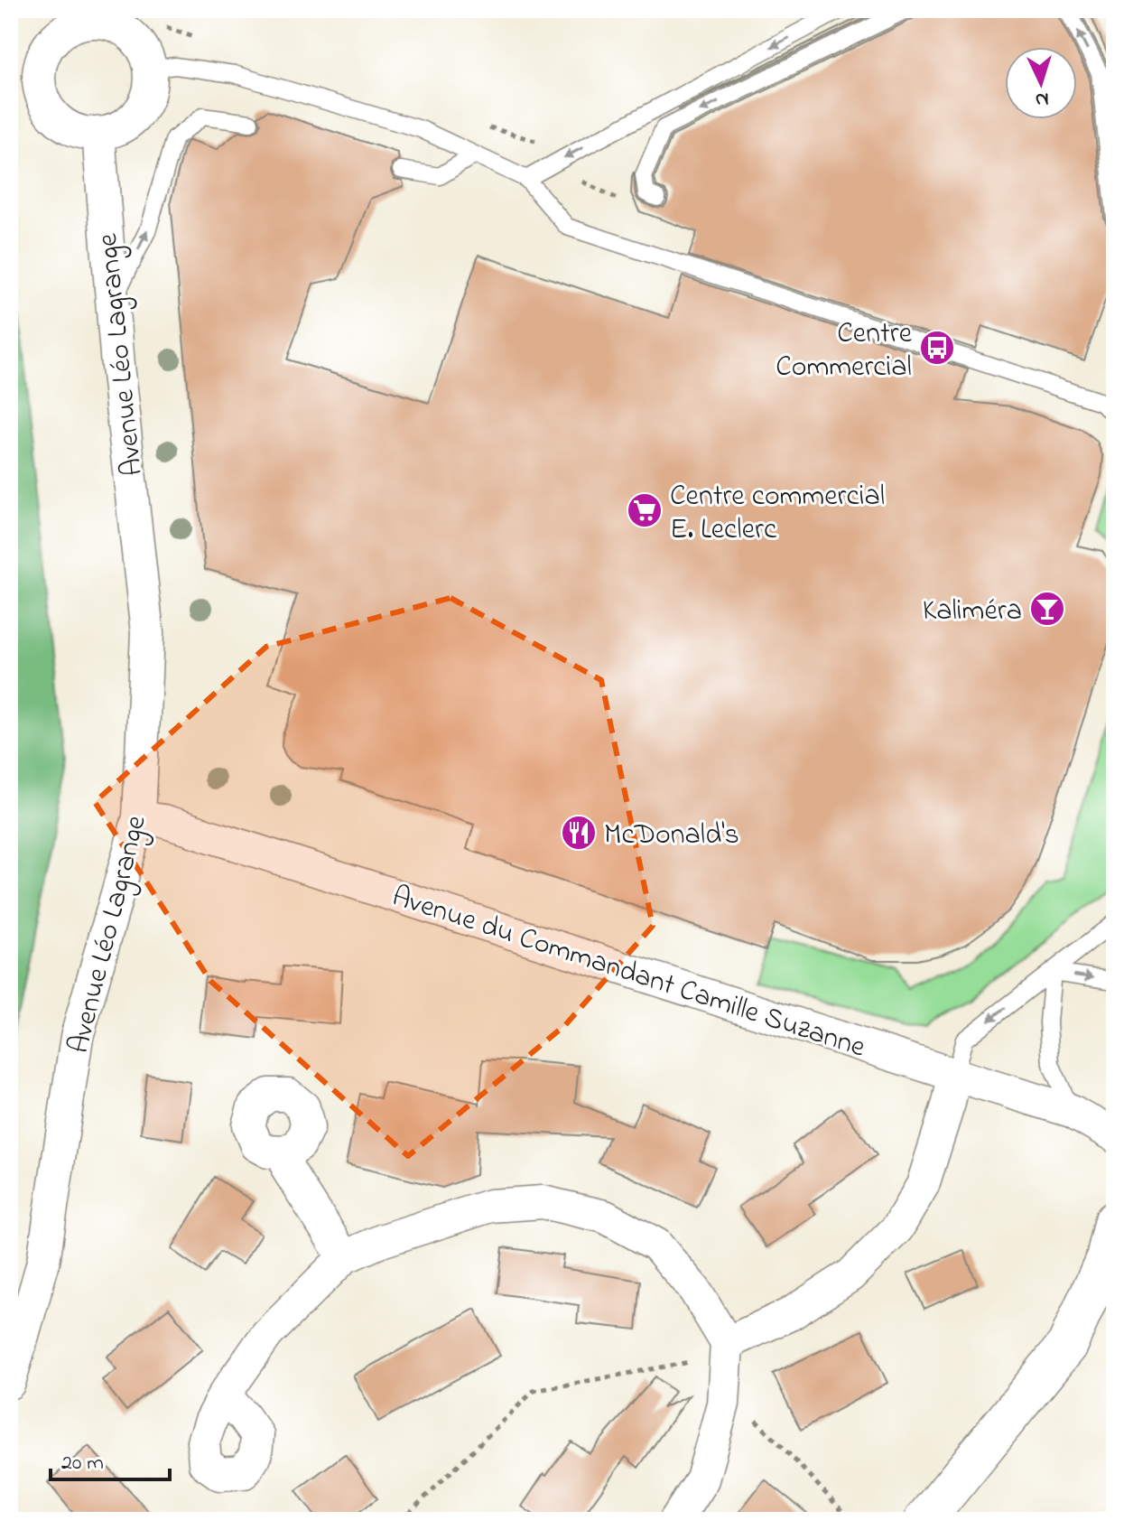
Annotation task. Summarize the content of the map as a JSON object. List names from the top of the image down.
{
  "streets": {
    "street": ["Avenue Léo Lagrange", "Avenue du Commandant Camille Suzanne"]
  },
  "crossings": [
    ["Avenue Léo Lagrange", "Avenue du Commandant Camille Suzanne"]
  ],
  "places": {
    "bus stop": ["Centre Commercial"],
    "supermarket": ["Centre commercial E. Leclerc"],
    "bar": ["Kaliméra"],
    "restaurant": ["McDonald's"]
  },
  "scale_bar": "20 m",
  "north": "bottom"
}
